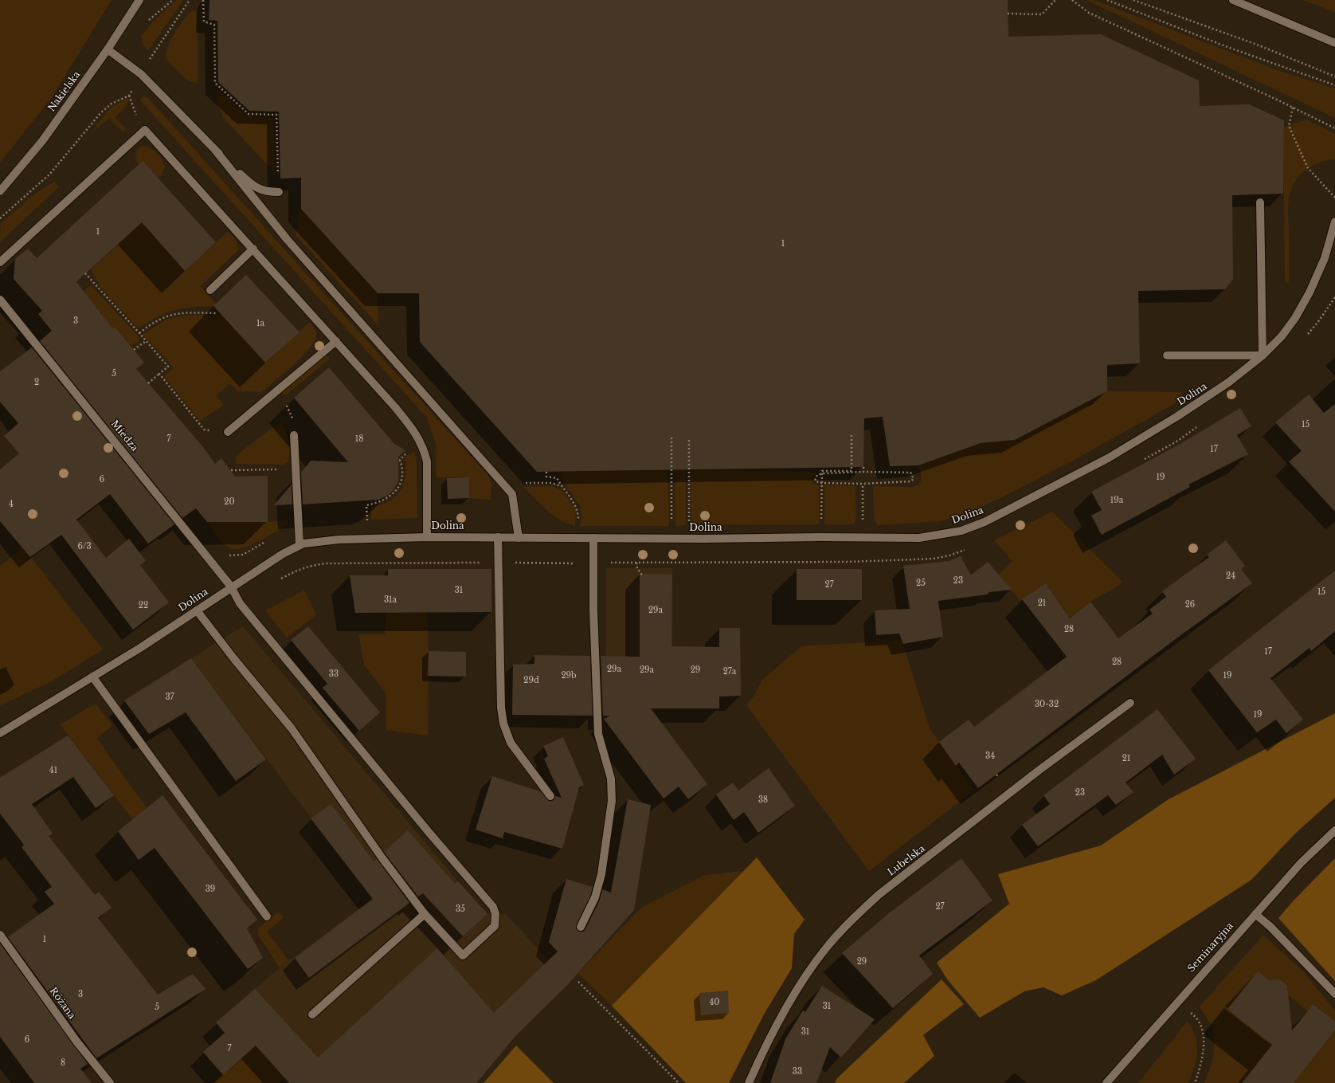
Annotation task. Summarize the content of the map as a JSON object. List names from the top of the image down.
{
  "streets": {
    "street": [
      "Nakielska",
      "Dolina",
      "Miedza",
      "Lubelska",
      "Seminaryjna",
      "Różana"
    ]
  },
  "crossings": [
    ["Dolina", "Miedza"]
  ],
  "house_numbers": [
    "1",
    "1",
    "3",
    "1a",
    "5",
    "2",
    "15",
    "7",
    "18",
    "17",
    "19",
    "6",
    "19a",
    "20",
    "4",
    "6/3",
    "24",
    "23",
    "25",
    "27",
    "31",
    "15",
    "31a",
    "21",
    "26",
    "22",
    "29a",
    "28",
    "17",
    "28",
    "29a",
    "29a",
    "29",
    "27a",
    "33",
    "29b",
    "19",
    "29d",
    "37",
    "30-32",
    "19",
    "34",
    "21",
    "41",
    "23",
    "38",
    "39",
    "27",
    "35",
    "1",
    "29",
    "3",
    "40",
    "31",
    "5",
    "31",
    "6",
    "7",
    "8",
    "33"
  ]
}
